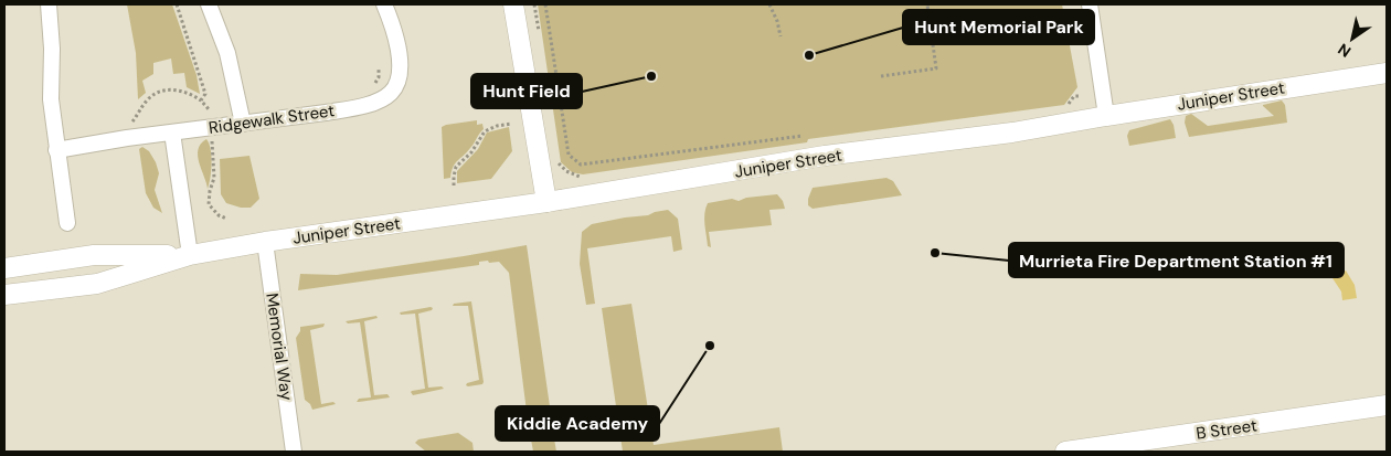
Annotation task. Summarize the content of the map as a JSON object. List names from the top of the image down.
{
  "streets": {
    "street": [
      "Juniper Street",
      "Ridgewalk Street",
      "Memorial Way",
      "B Street"
    ]
  },
  "crossings": [
    ["Juniper Street", "Memorial Way"]
  ],
  "places": [
    "Hunt Memorial Park",
    "Hunt Field",
    "Murrieta Fire Department Station #1",
    "Kiddie Academy"
  ],
  "north": "bottom left"
}
